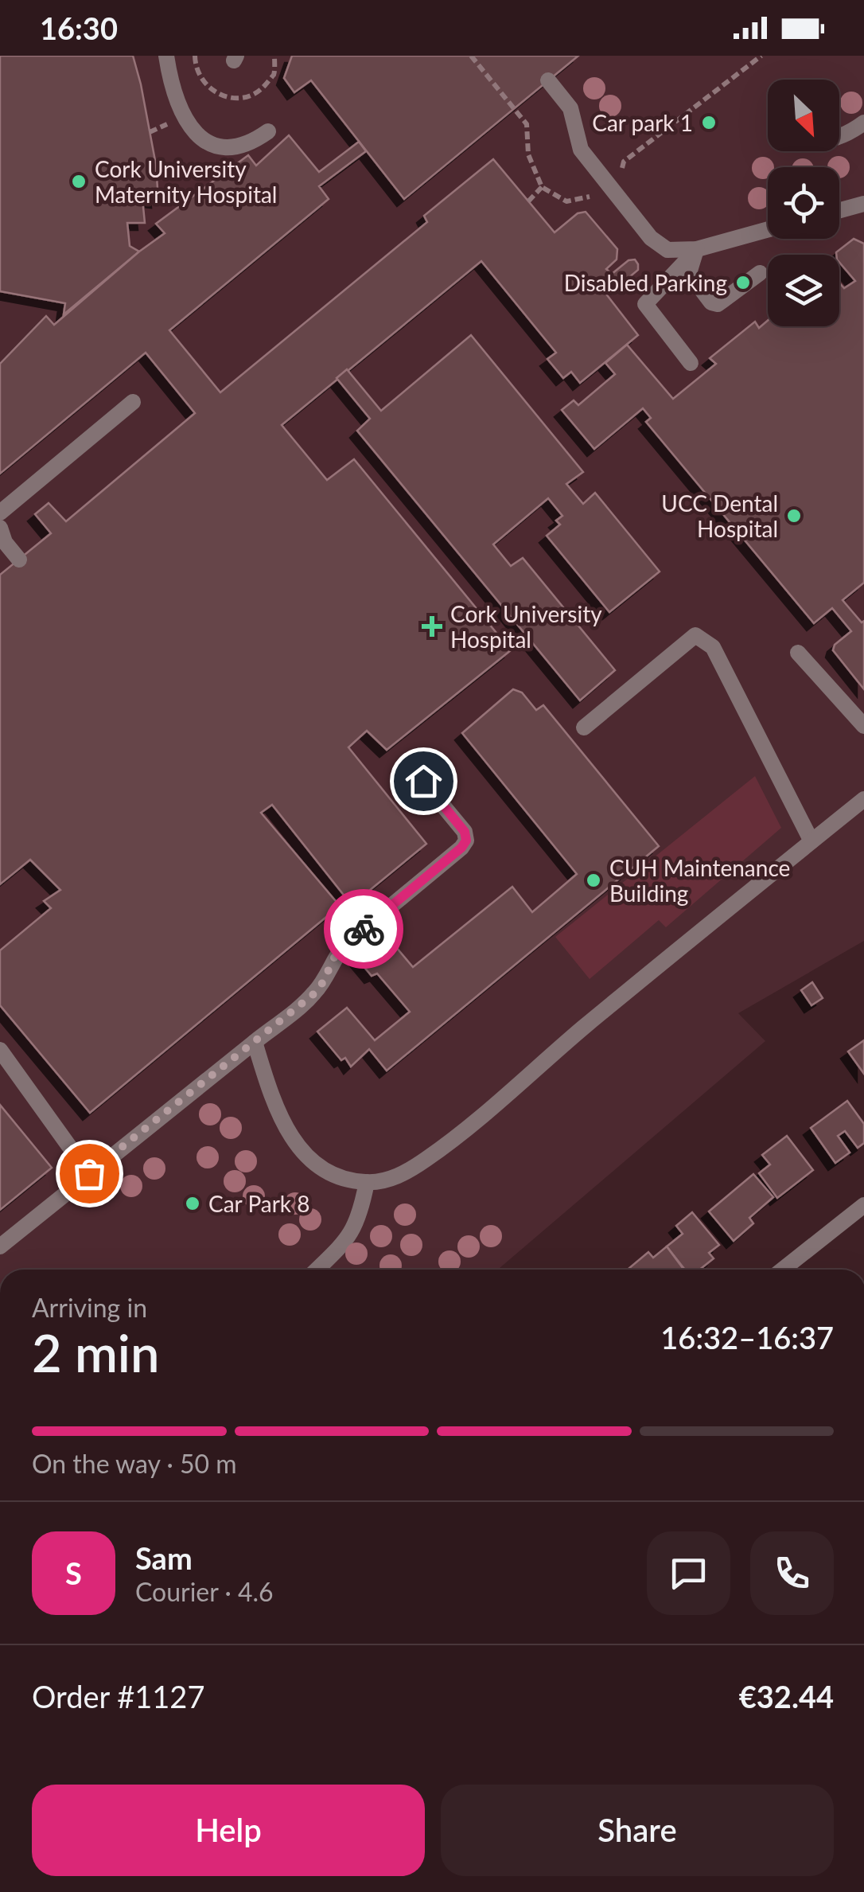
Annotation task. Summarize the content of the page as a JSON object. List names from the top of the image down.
{
  "places": {
    "other": [
      "Car park 1",
      "Cork University Maternity Hospital",
      "Disabled Parking",
      "UCC Dental Hospital",
      "CUH Maintenance Building",
      "Car Park 8"
    ],
    "health": ["Cork University Hospital"]
  },
  "north": "bottom right",
  "page": {
    "status": "16:30",
    "heading": ["2 min", "Arriving in", "16:32–16:37"],
    "panel": [
      "Sam",
      "Courier · 4.6",
      "Order #1127",
      "€32.44"
    ],
    "bar": "On the way · 50 m",
    "round": "S",
    "buttons": ["Help", "Share"]
  }
}
